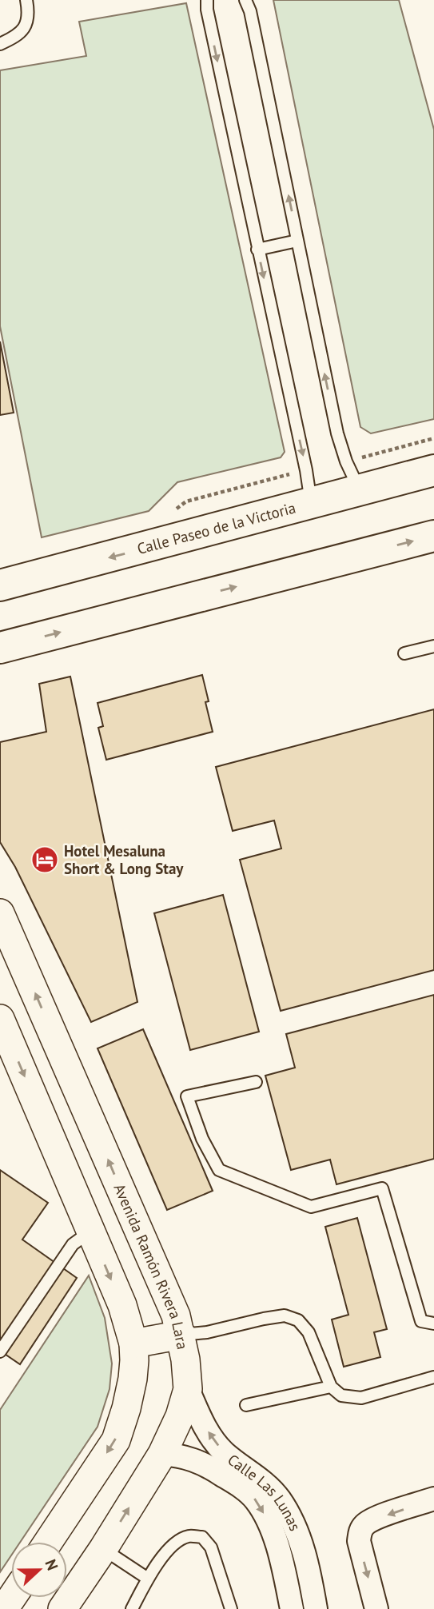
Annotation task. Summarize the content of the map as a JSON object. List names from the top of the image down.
{
  "streets": {
    "main road": ["Calle Paseo de la Victoria"],
    "street": ["Avenida Ramón Rivera Lara", "Calle Las Lunas"]
  },
  "crossings": [
    ["Avenida Ramón Rivera Lara", "Calle Las Lunas"]
  ],
  "places": {
    "hotel": ["Hotel Mesaluna Short & Long Stay"]
  },
  "north": "right"
}
